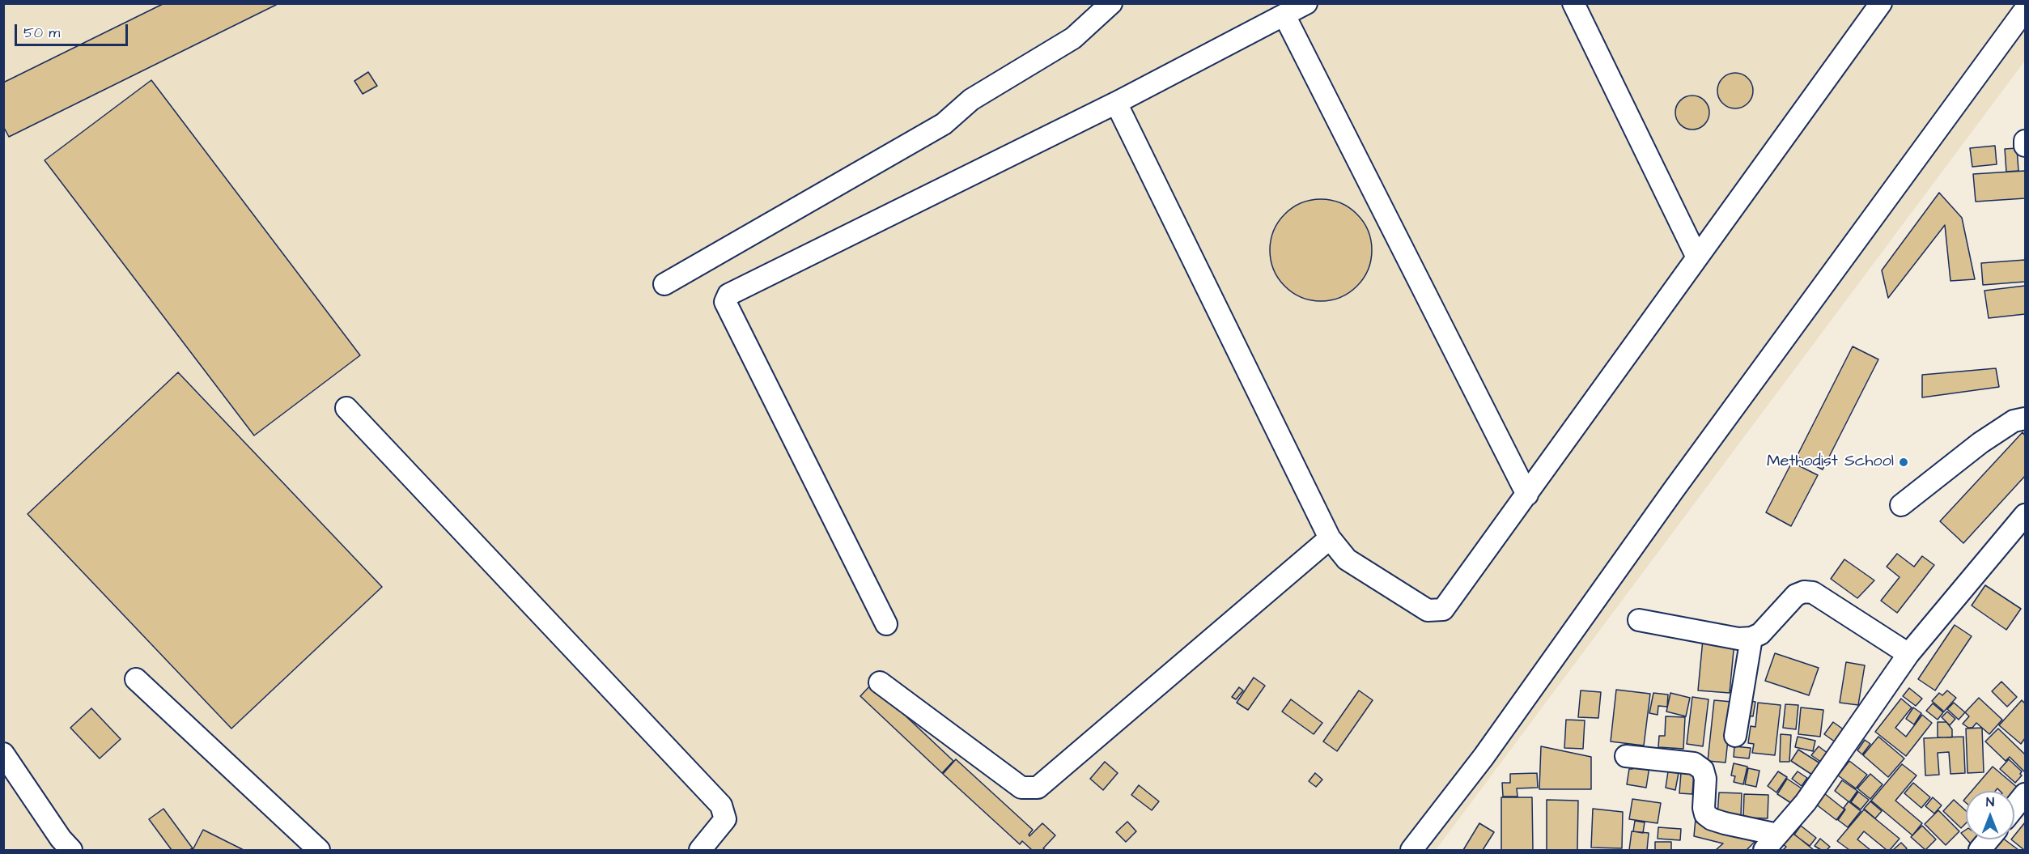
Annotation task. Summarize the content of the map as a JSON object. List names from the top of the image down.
{
  "places": ["Methodist School"],
  "scale_bar": "50 m",
  "north": "top"
}
